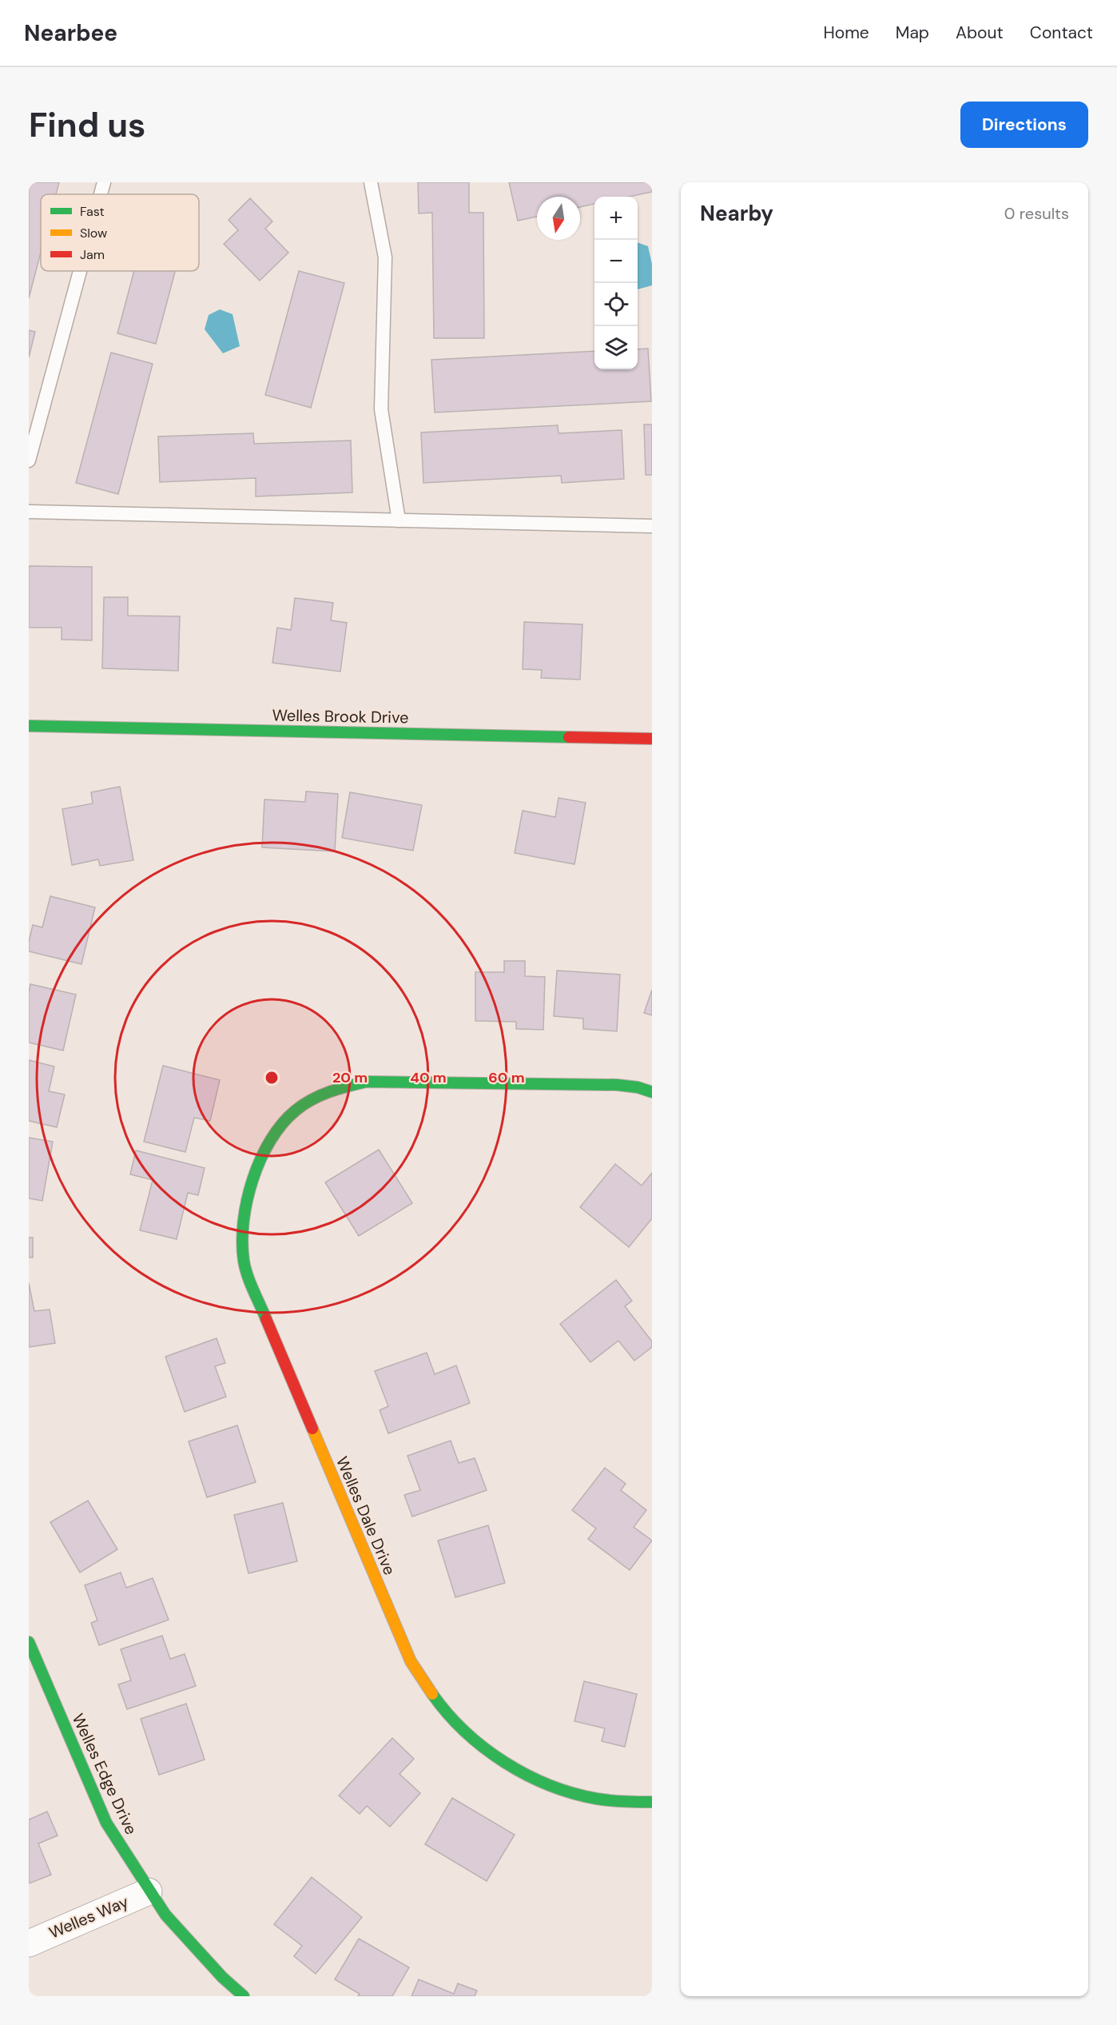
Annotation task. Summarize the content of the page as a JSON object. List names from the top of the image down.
{
  "streets": {
    "street": [
      "Welles Brook Drive",
      "Welles Dale Drive",
      "Welles Edge Drive",
      "Welles Way"
    ]
  },
  "crossings": [
    ["Welles Edge Drive", "Welles Way"]
  ],
  "legend": ["Fast", "Slow", "Jam"],
  "north": "bottom",
  "page": {
    "header": "Nearbee",
    "nav": [
      "Home",
      "Map",
      "About",
      "Contact"
    ],
    "buttons": "Directions",
    "title": "Find us",
    "heading": ["Nearby", "0 results"],
    "map_buttons": ["+", "−"]
  },
  "rings": ["20 m", "40 m", "60 m"]
}
